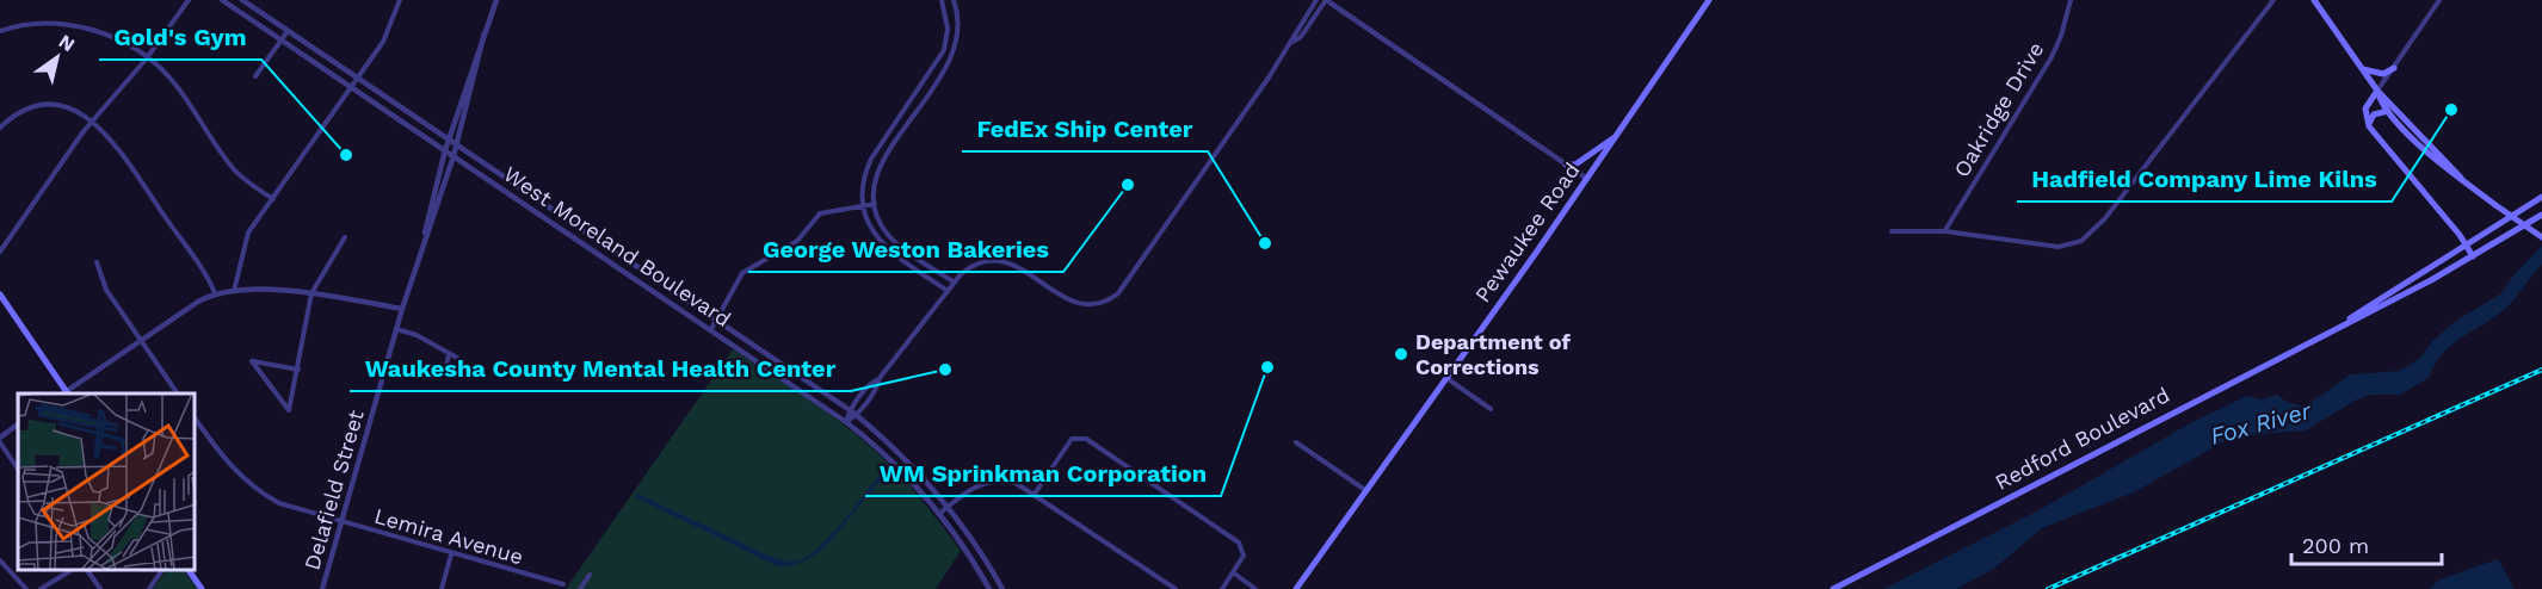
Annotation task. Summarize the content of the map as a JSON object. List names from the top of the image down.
{
  "streets": {
    "main road": ["Pewaukee Road", "Redford Boulevard"],
    "street": [
      "Oakridge Drive",
      "West Moreland Boulevard",
      "Delafield Street",
      "Lemira Avenue"
    ]
  },
  "crossings": [
    ["West Moreland Boulevard", "Delafield Street"],
    ["Delafield Street", "Lemira Avenue"]
  ],
  "water": ["Fox River"],
  "places": [
    "Hadfield Company Lime Kilns",
    "Gold's Gym",
    "George Weston Bakeries",
    "FedEx Ship Center",
    "Department of Corrections",
    "WM Sprinkman Corporation",
    "Waukesha County Mental Health Center"
  ],
  "scale_bar": "200 m",
  "north": "top right"
}
